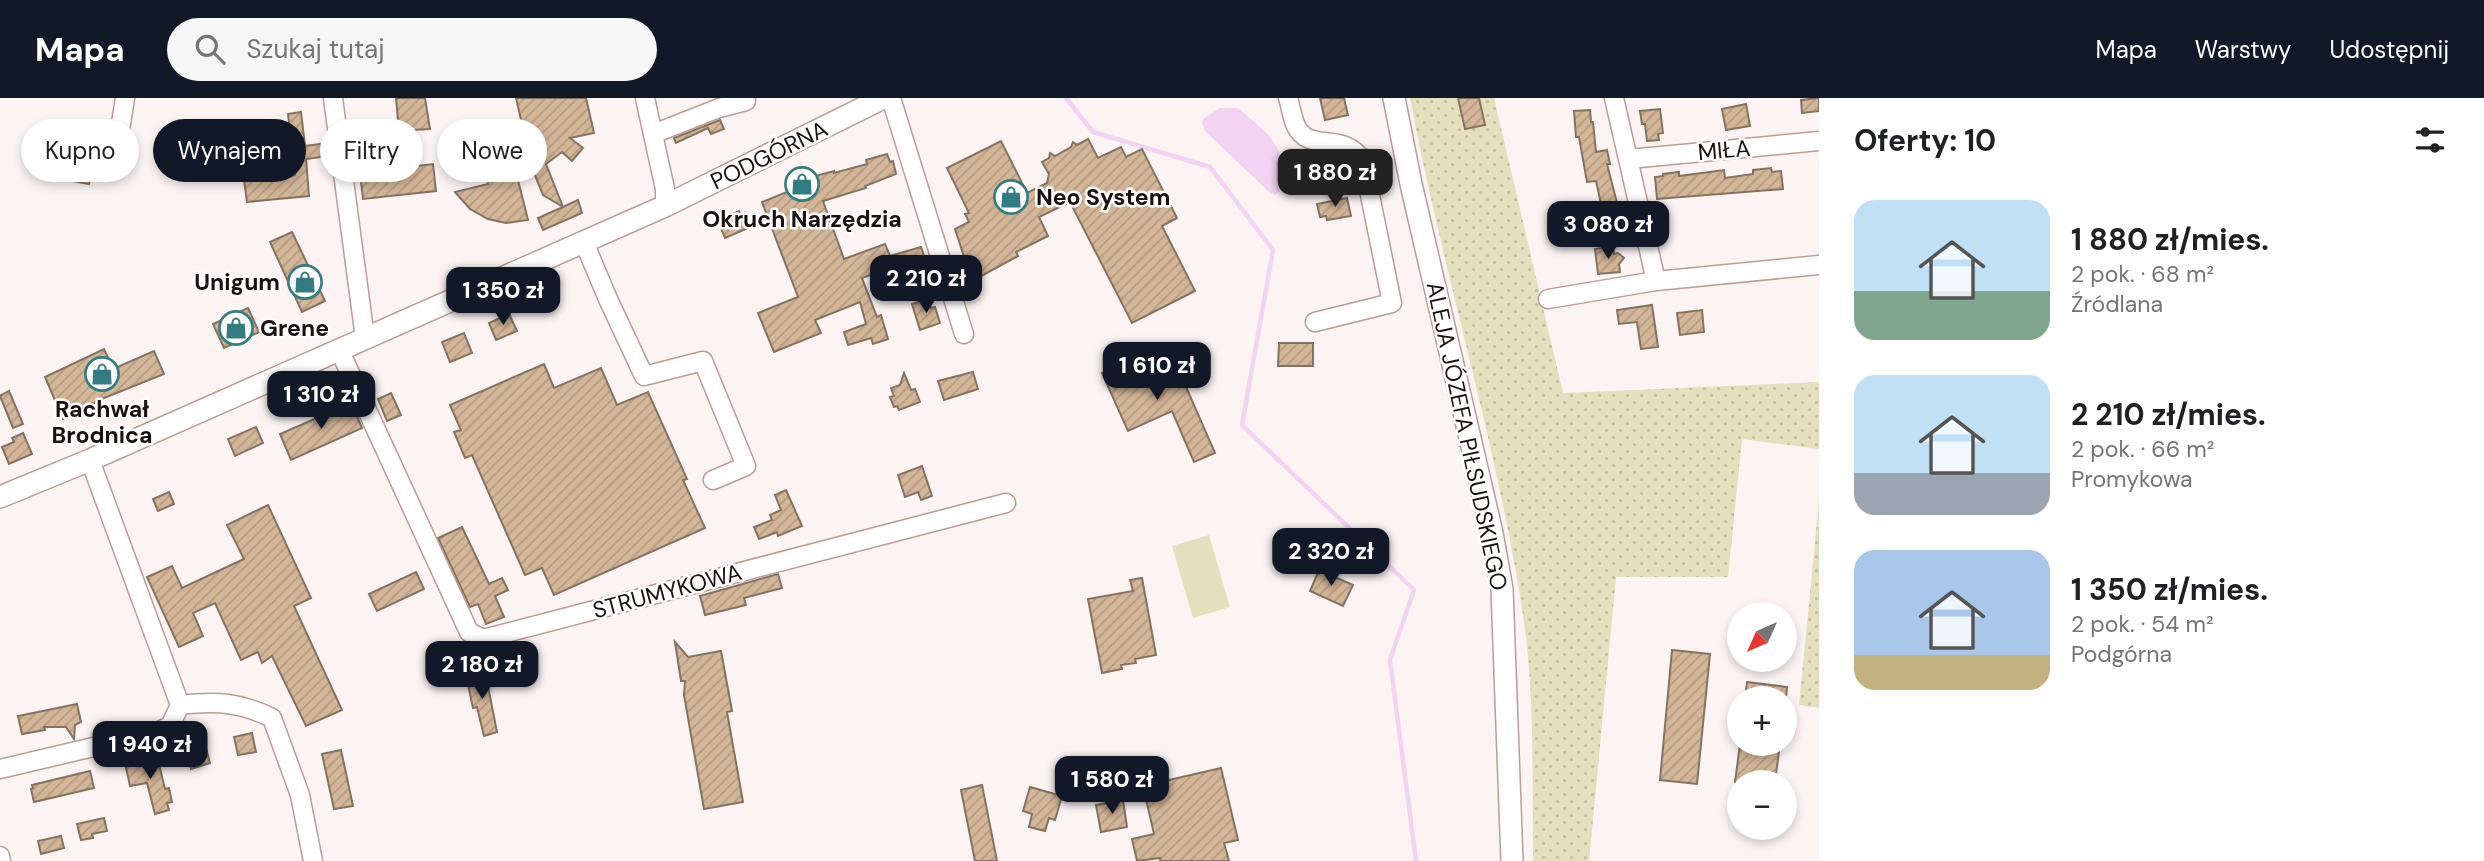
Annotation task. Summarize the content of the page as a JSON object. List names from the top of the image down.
{
  "streets": {
    "main road": ["PODGÓRNA", "ALEJA JÓZEFA PIŁSUDSKIEGO"],
    "street": ["MIŁA", "STRUMYKOWA"]
  },
  "crossings": [
    ["PODGÓRNA", "STRUMYKOWA"]
  ],
  "places": {
    "shop": [
      "Okruch Narzędzia",
      "Neo System",
      "Unigum",
      "Grene",
      "Rachwał Brodnica"
    ]
  },
  "north": "bottom left",
  "page": {
    "header": "Mapa",
    "search": "Szukaj tutaj",
    "nav": ["Mapa", "Warstwy", "Udostępnij"],
    "heading": "Oferty: 10",
    "chip": [
      "Kupno",
      "Wynajem",
      "Filtry",
      "Nowe"
    ],
    "price": [
      "1 880 zł",
      "3 080 zł",
      "2 210 zł",
      "1 350 zł",
      "1 610 zł",
      "1 310 zł",
      "2 320 zł",
      "2 180 zł",
      "1 940 zł",
      "1 580 zł"
    ],
    "list": [
      {
        "name": "1 880 zł/mies.",
        "note": "2 pok. · 68 m² · Źródlana"
      },
      {
        "name": "2 210 zł/mies.",
        "note": "2 pok. · 66 m² · Promykowa"
      },
      {
        "name": "1 350 zł/mies.",
        "note": "2 pok. · 54 m² · Podgórna"
      }
    ],
    "map_buttons": ["+", "−"]
  }
}
